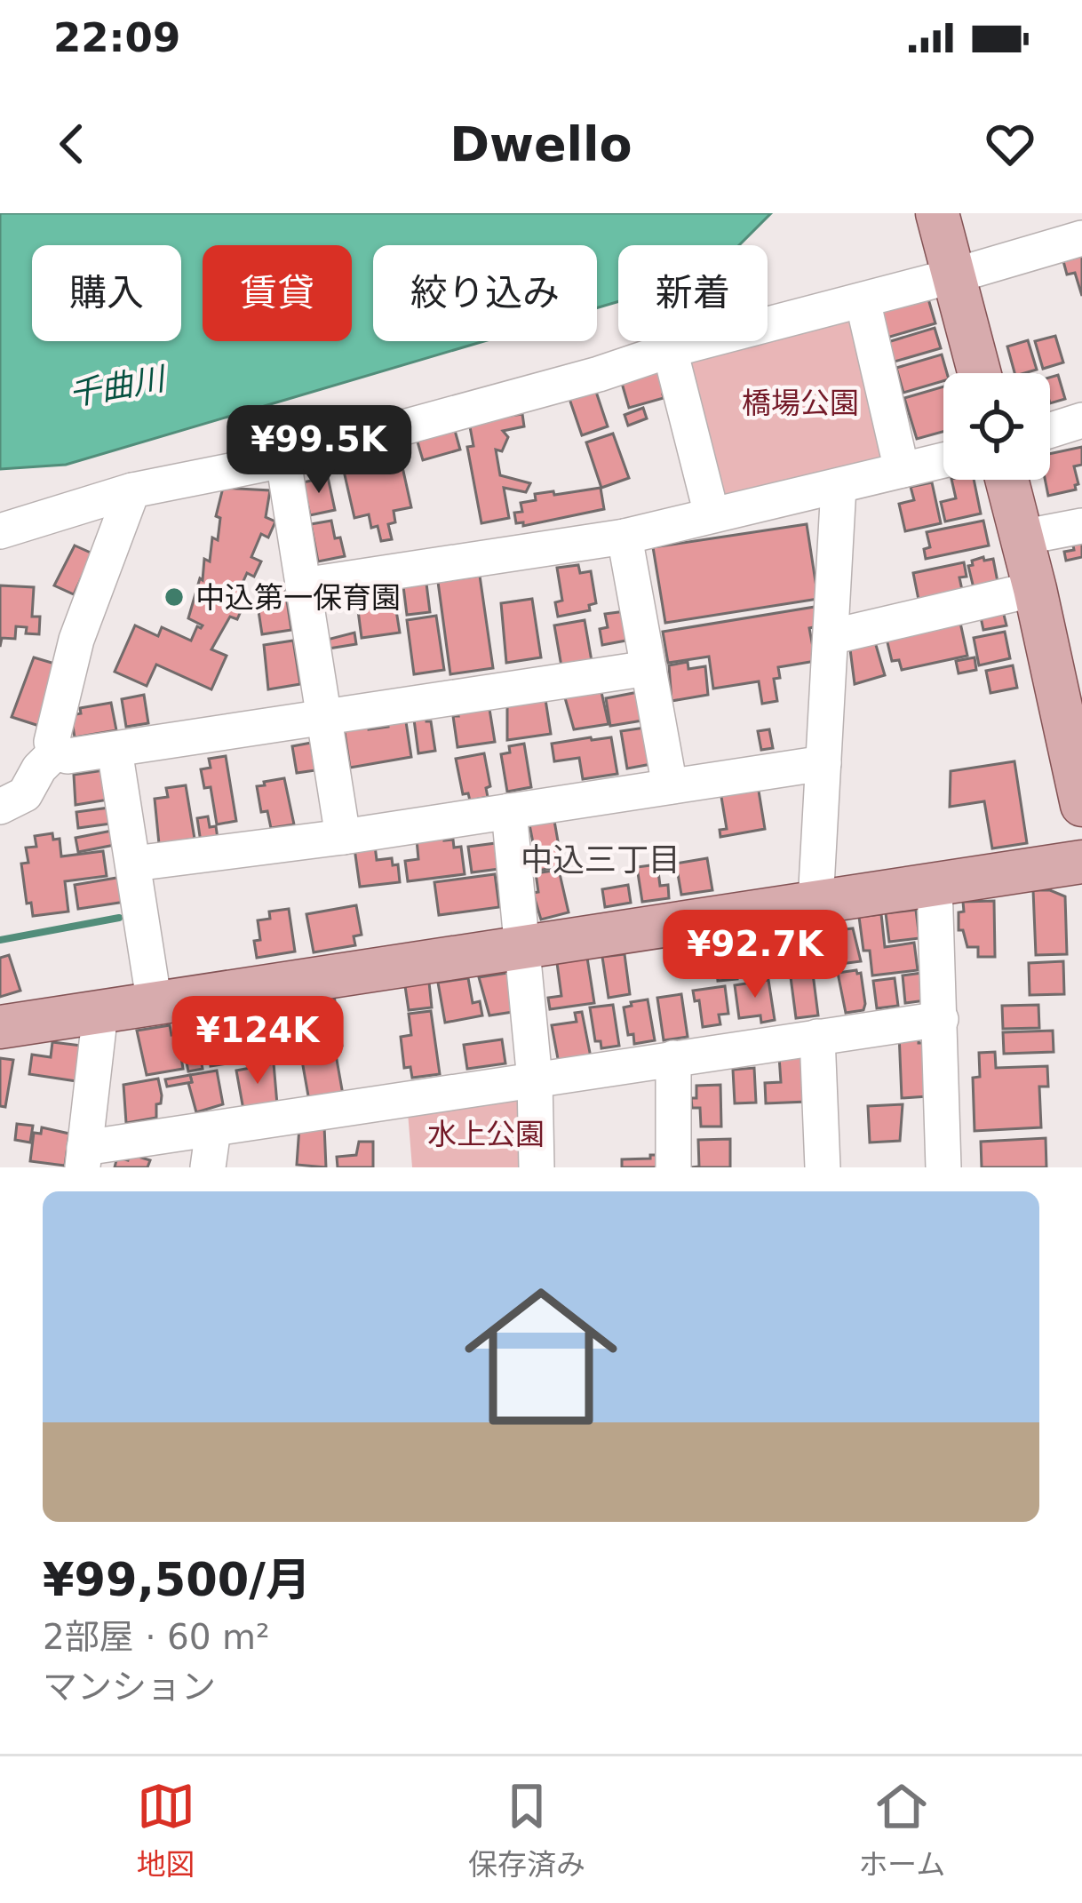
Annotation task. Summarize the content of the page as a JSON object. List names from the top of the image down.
{
  "districts": ["中込三丁目"],
  "water": ["千曲川"],
  "parks": ["橋場公園", "水上公園"],
  "places": ["中込第一保育園"],
  "page": {
    "status": "22:09",
    "header": "Dwello",
    "chip": [
      "購入",
      "賃貸",
      "絞り込み",
      "新着"
    ],
    "price": ["¥99.5K", "¥92.7K", "¥124K"],
    "list": [
      {
        "name": "¥99,500/月",
        "note": "2部屋 · 60 m² · マンション"
      }
    ],
    "tabs": ["地図", "保存済み", "ホーム"]
  }
}
